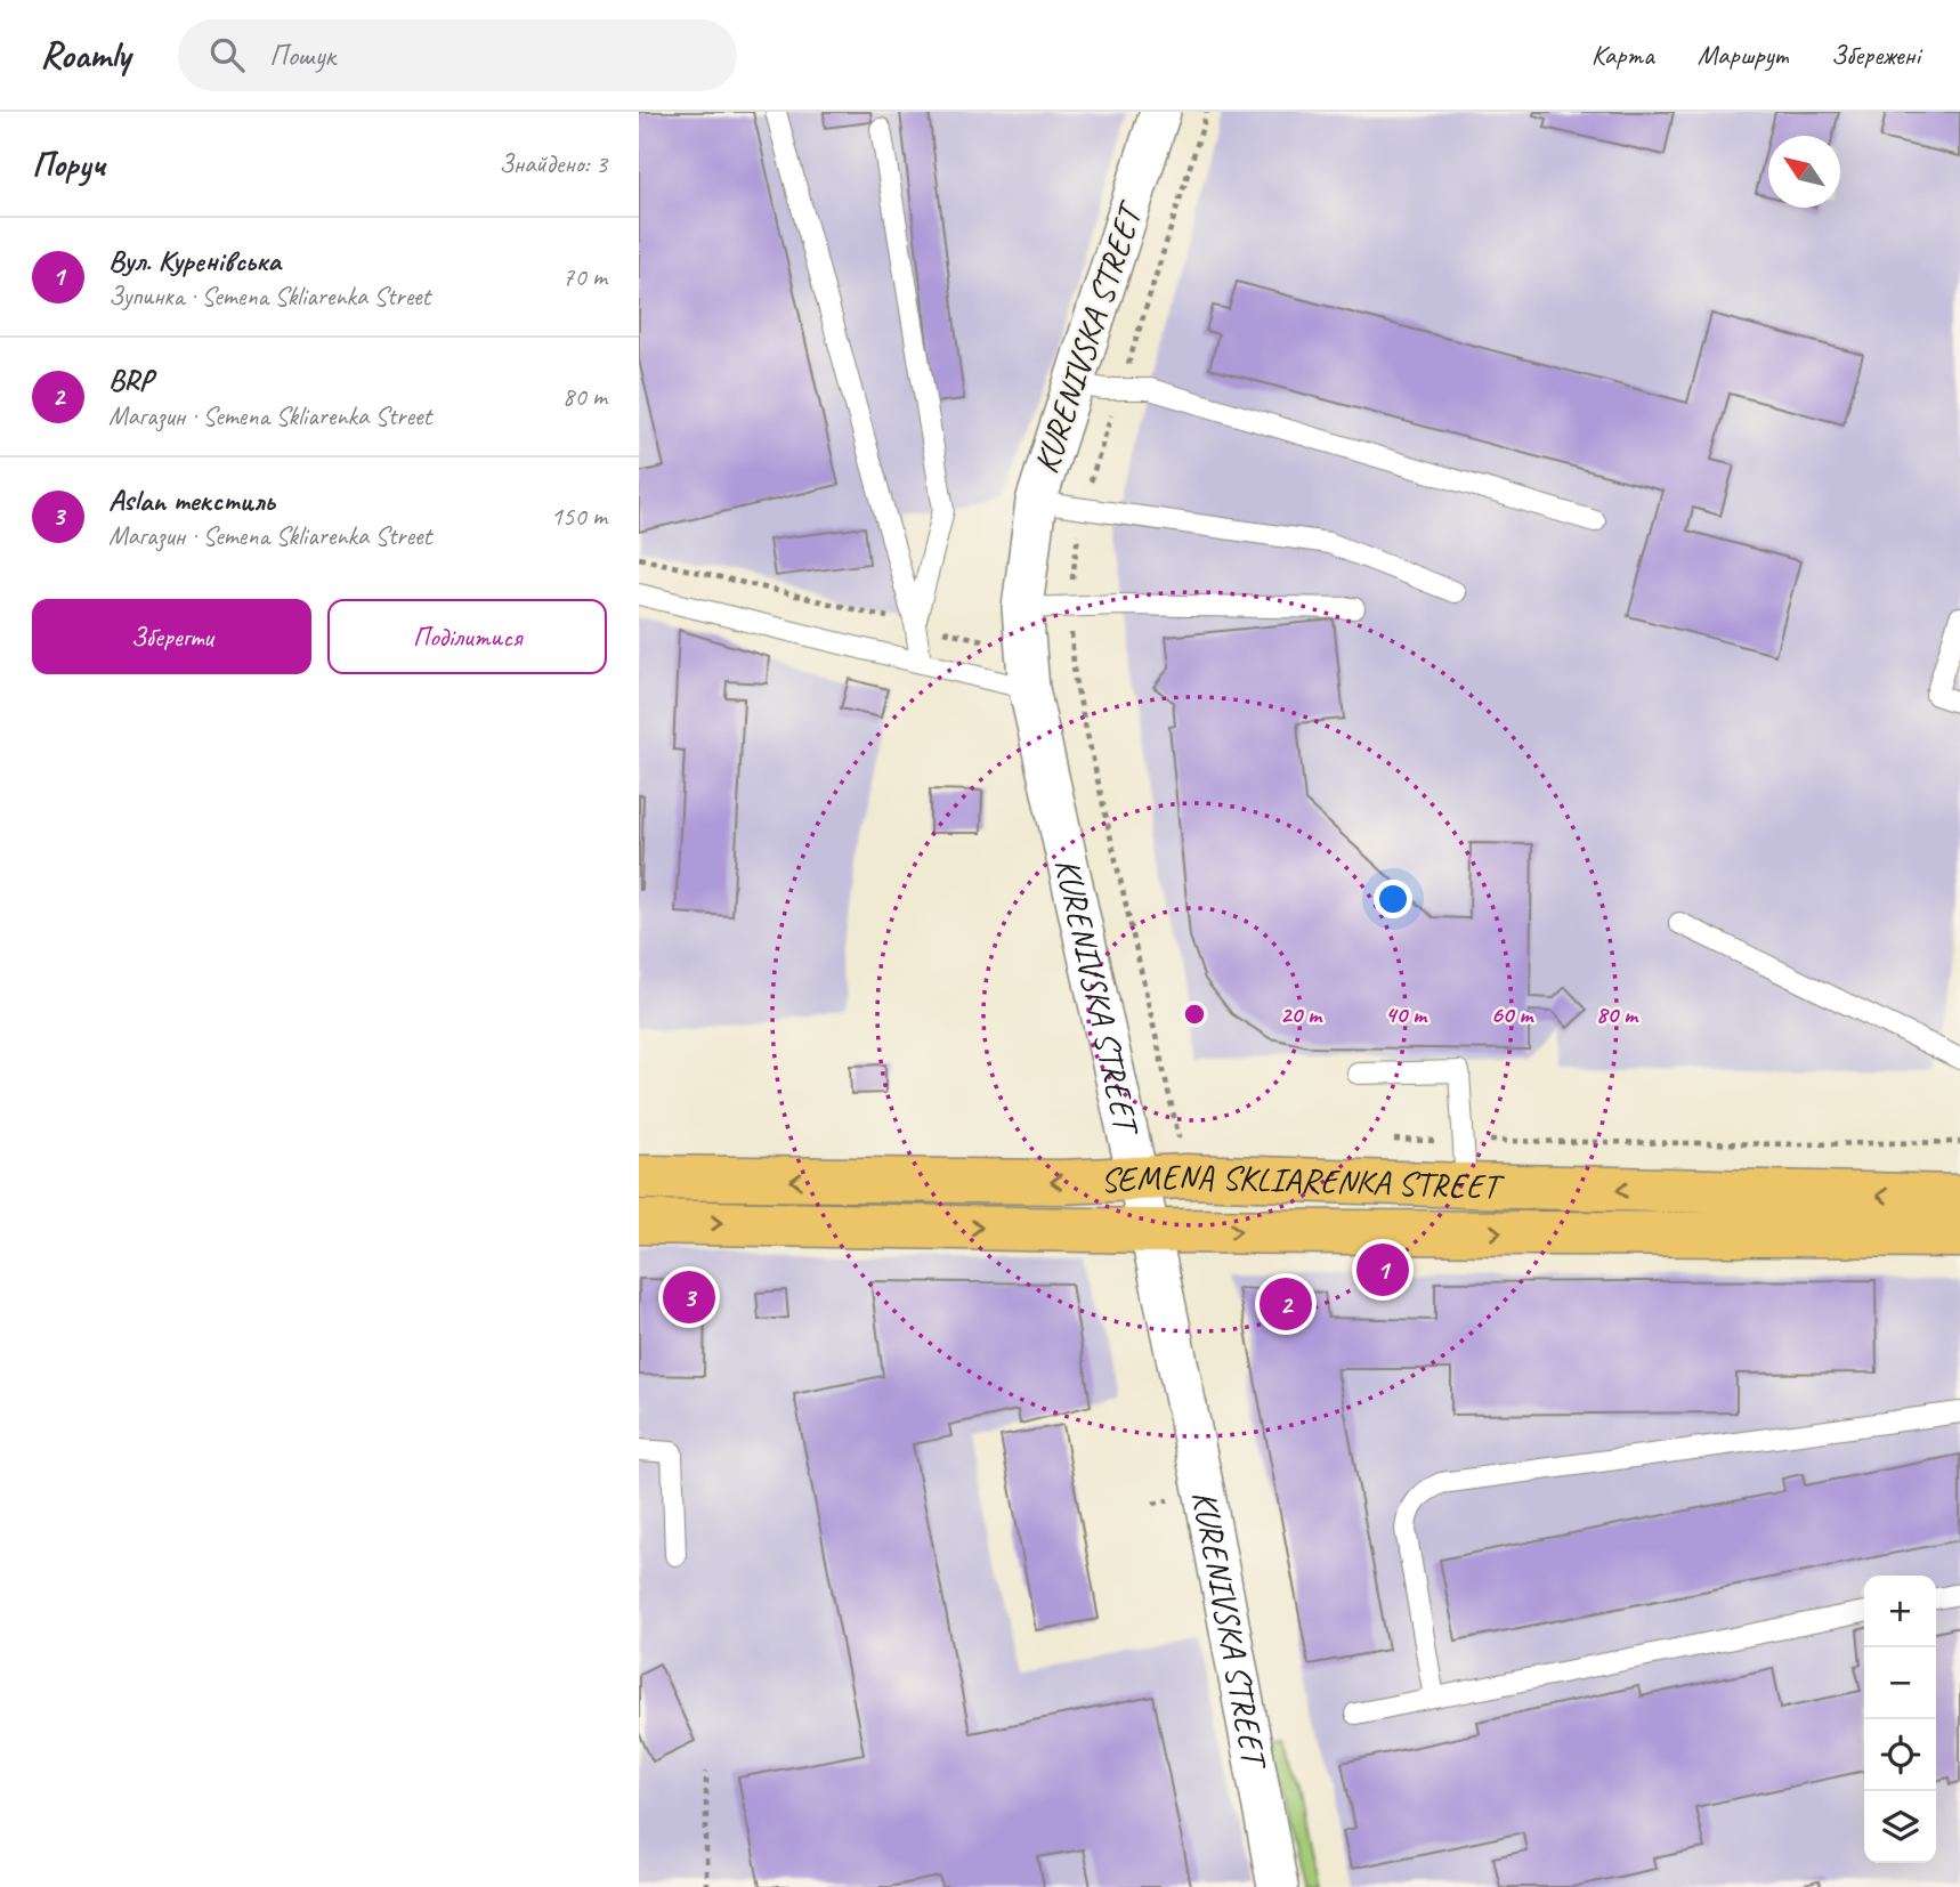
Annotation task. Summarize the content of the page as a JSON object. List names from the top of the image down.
{
  "streets": {
    "main road": ["SEMENA SKLIARENKA STREET"],
    "street": ["KURENIVSKA STREET"]
  },
  "crossings": [
    ["KURENIVSKA STREET", "SEMENA SKLIARENKA STREET"]
  ],
  "north": "top left",
  "page": {
    "header": "Roamly",
    "search": "Пошук",
    "nav": ["Карта", "Маршрут", "Збережені"],
    "heading": ["Поруч", "Знайдено: 3"],
    "list": [
      {
        "mark": "1",
        "name": "Вул. Куренівська",
        "note": "Зупинка · Semena Skliarenka Street",
        "value": "70 m"
      },
      {
        "mark": "2",
        "name": "BRP",
        "note": "Магазин · Semena Skliarenka Street",
        "value": "80 m"
      },
      {
        "mark": "3",
        "name": "Aslan текстиль",
        "note": "Магазин · Semena Skliarenka Street",
        "value": "150 m"
      }
    ],
    "buttons": ["Зберегти", "Поділитися"],
    "pins": ["1", "3", "2"],
    "map_buttons": ["+", "−"]
  },
  "rings": [
    "20 m",
    "40 m",
    "60 m",
    "80 m"
  ]
}
